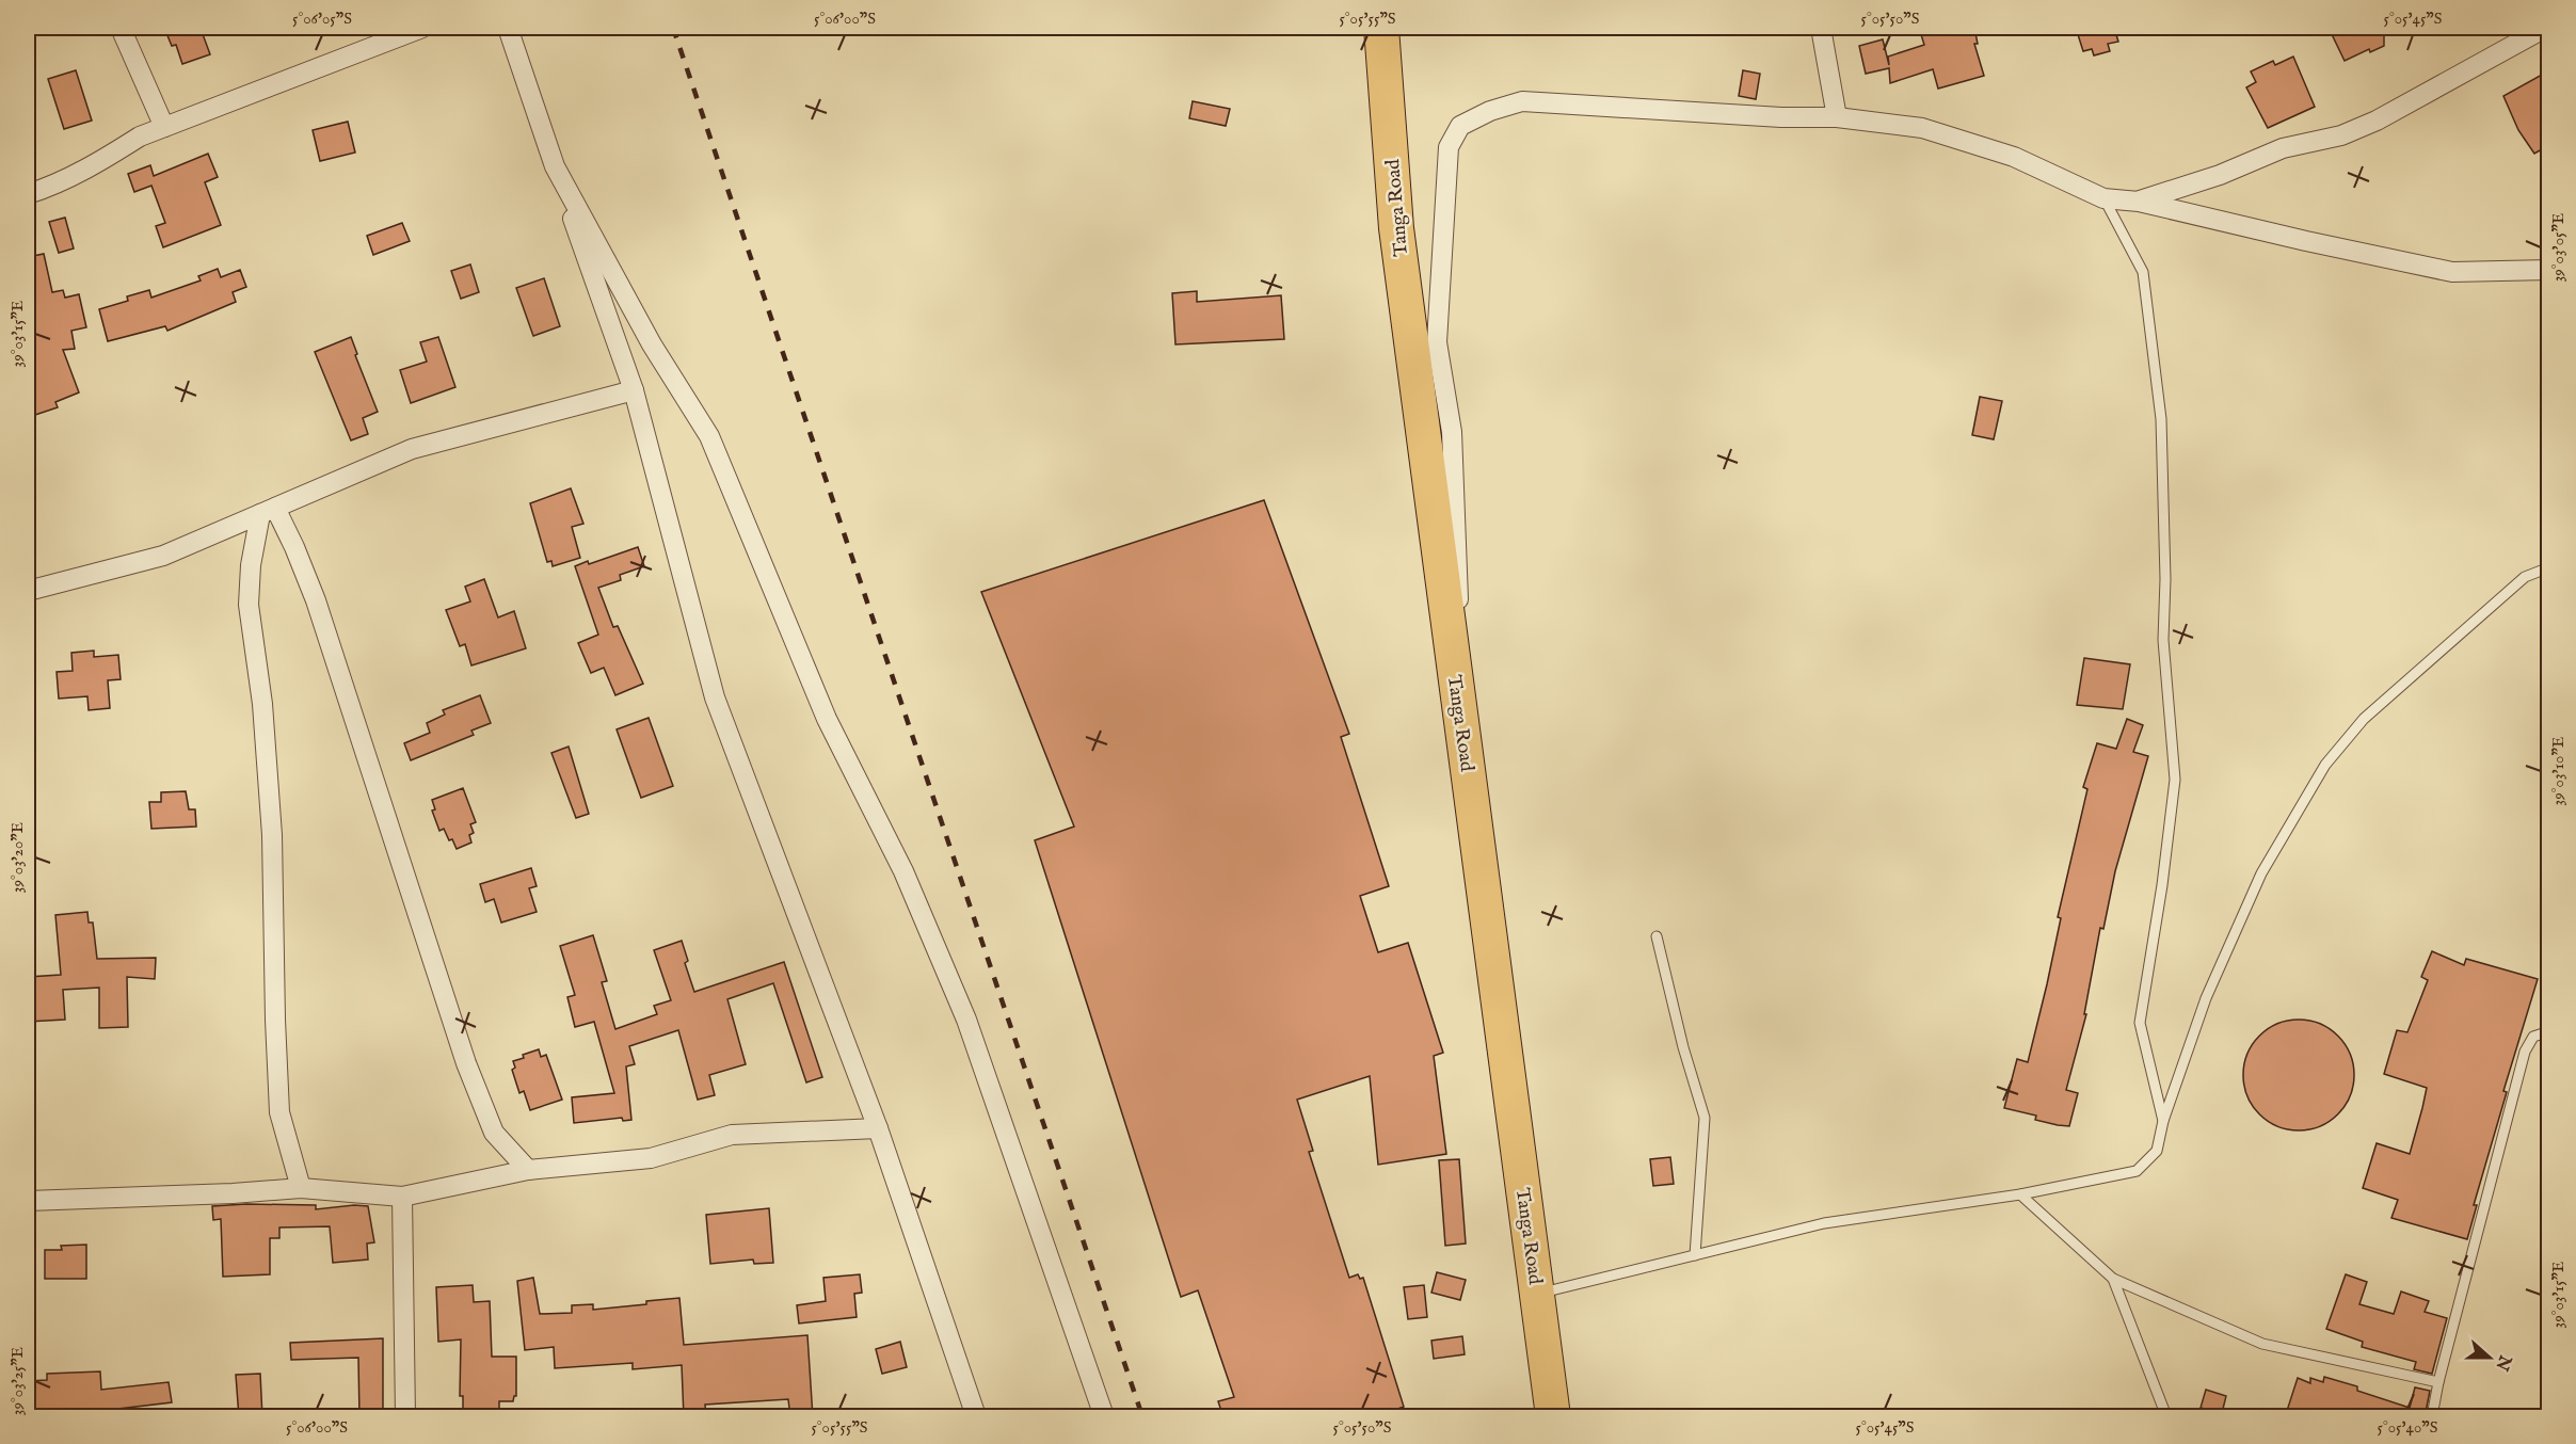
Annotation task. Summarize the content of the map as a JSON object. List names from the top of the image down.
{
  "streets": {
    "highway": ["Tanga Road"]
  },
  "north": "right",
  "coordinates": [
    "5°06'05\"S",
    "5°06'00\"S",
    "5°05'55\"S",
    "5°05'50\"S",
    "5°05'45\"S",
    "39°03'05\"E",
    "39°03'15\"E",
    "39°03'10\"E",
    "39°03'20\"E",
    "39°03'25\"E",
    "5°05'40\"S"
  ]
}
